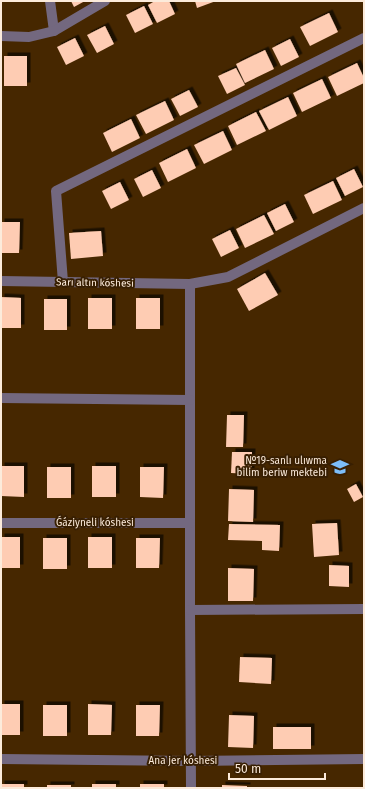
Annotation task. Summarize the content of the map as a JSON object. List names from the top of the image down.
{
  "streets": {
    "street": ["Sarı altın kóshesi", "Ǵáziyneli kóshesi", "Ana jer kóshesi"]
  },
  "places": {
    "school or university": ["№19-sanlı ulıwma bilim beriw mektebi"]
  },
  "scale_bar": "50 m"
}
